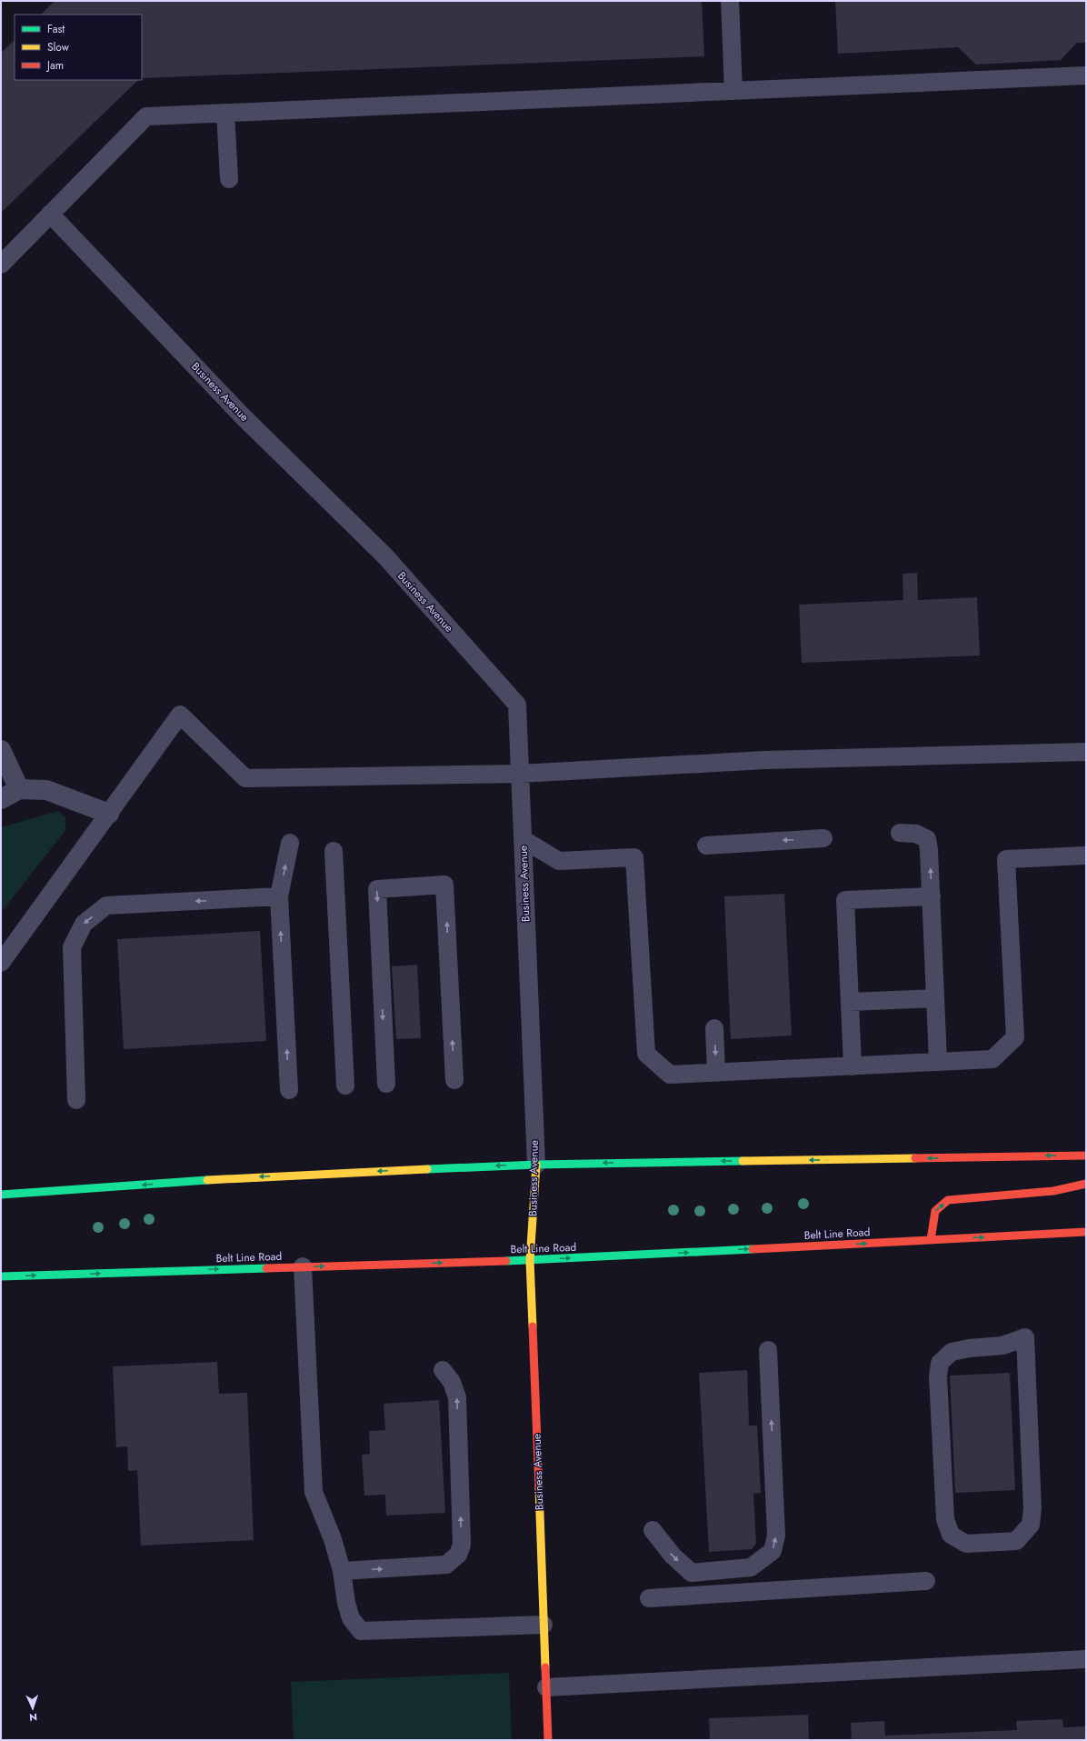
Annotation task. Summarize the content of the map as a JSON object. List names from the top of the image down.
{
  "streets": {
    "main road": ["Business Avenue", "Belt Line Road"]
  },
  "crossings": [
    ["Business Avenue", "Belt Line Road"]
  ],
  "one_way": ["Belt Line Road"],
  "legend": ["Fast", "Slow", "Jam"],
  "north": "bottom"
}
